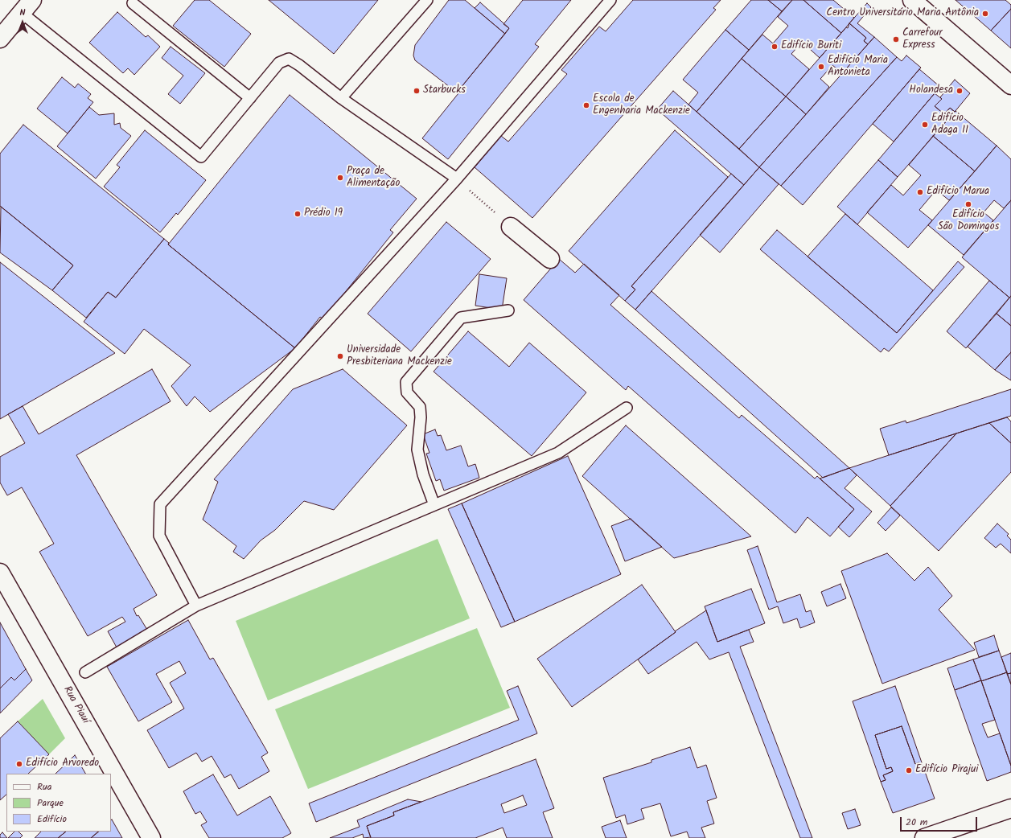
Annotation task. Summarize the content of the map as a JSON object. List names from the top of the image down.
{
  "streets": {
    "street": ["Rua Piauí"]
  },
  "places": [
    "Centro Universitário Maria Antônia",
    "Carrefour Express",
    "Edifício Buriti",
    "Edifício Maria Antonieta",
    "Starbucks",
    "Holandesa",
    "Escola de Engenharia Mackenzie",
    "Edifício Adaga II",
    "Praça de Alimentação",
    "Edifício Marua",
    "Edifício São Domingos",
    "Prédio 19",
    "Universidade Presbiteriana Mackenzie",
    "Edifício Arvoredo",
    "Edifício Pirajui"
  ],
  "legend": ["Rua", "Parque", "Edifício"],
  "scale_bar": "20 m",
  "north": "top"
}
